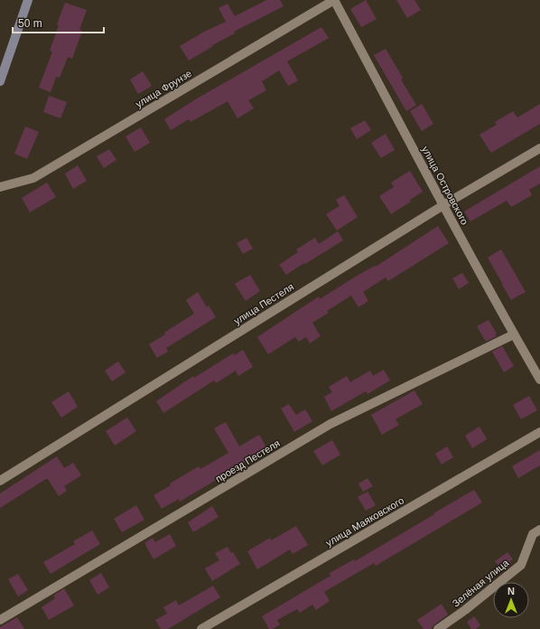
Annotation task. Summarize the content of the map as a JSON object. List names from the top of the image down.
{
  "streets": {
    "street": [
      "улица Фрунзе",
      "улица Островского",
      "улица Пестеля",
      "проезд Пестеля",
      "улица Маяковского",
      "Зелёная улица"
    ]
  },
  "crossings": [
    ["улица Фрунзе", "улица Островского"],
    ["улица Островского", "улица Пестеля"],
    ["улица Островского", "проезд Пестеля"]
  ],
  "scale_bar": "50 m",
  "north": "top"
}
